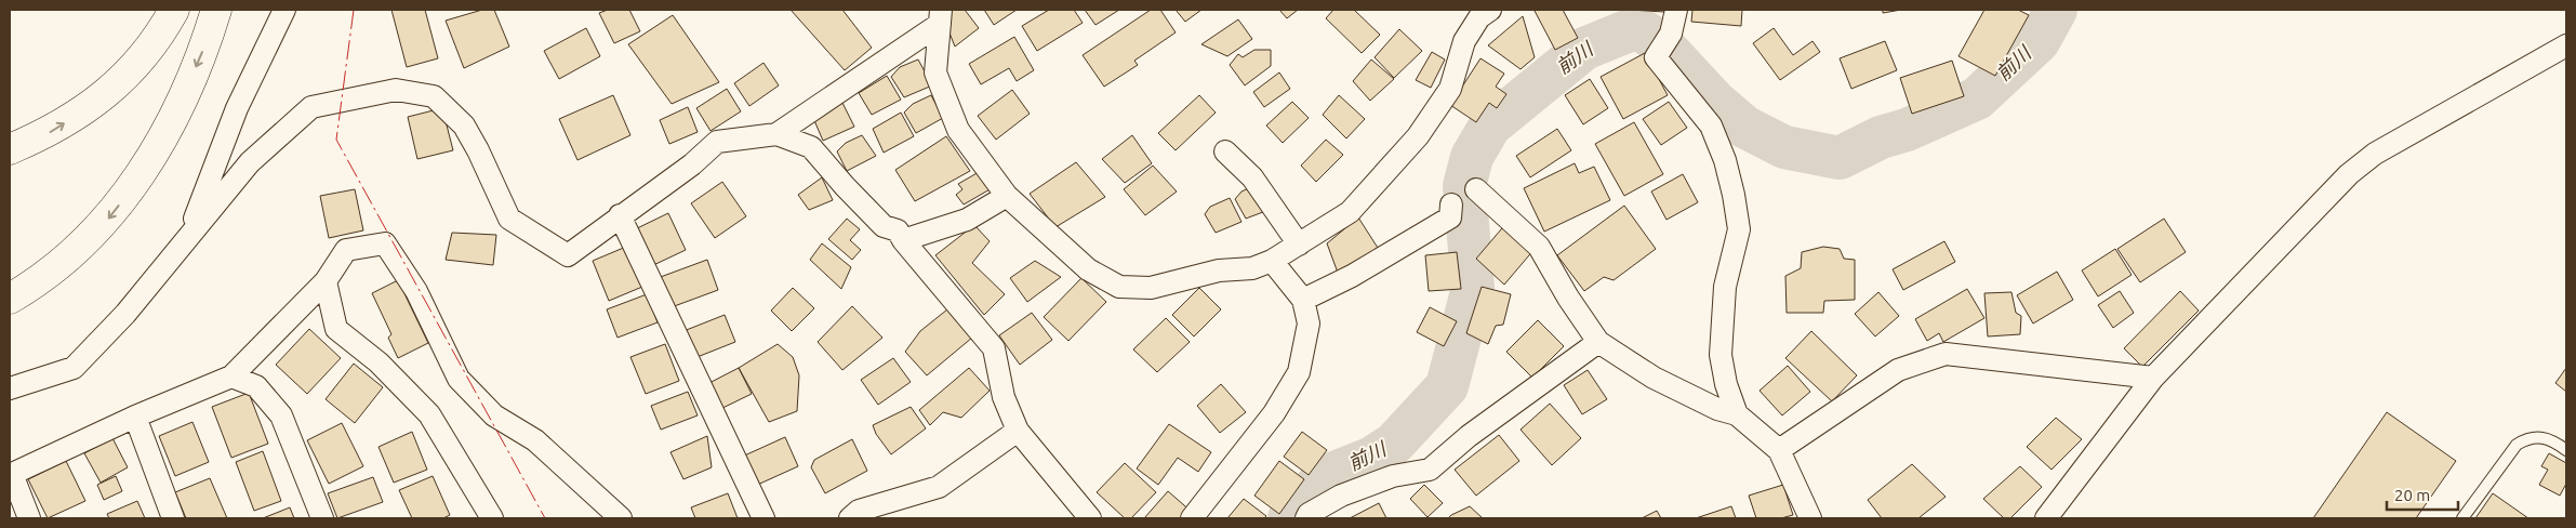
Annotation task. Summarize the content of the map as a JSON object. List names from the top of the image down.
{
  "water": ["前川"],
  "scale_bar": "20 m"
}
